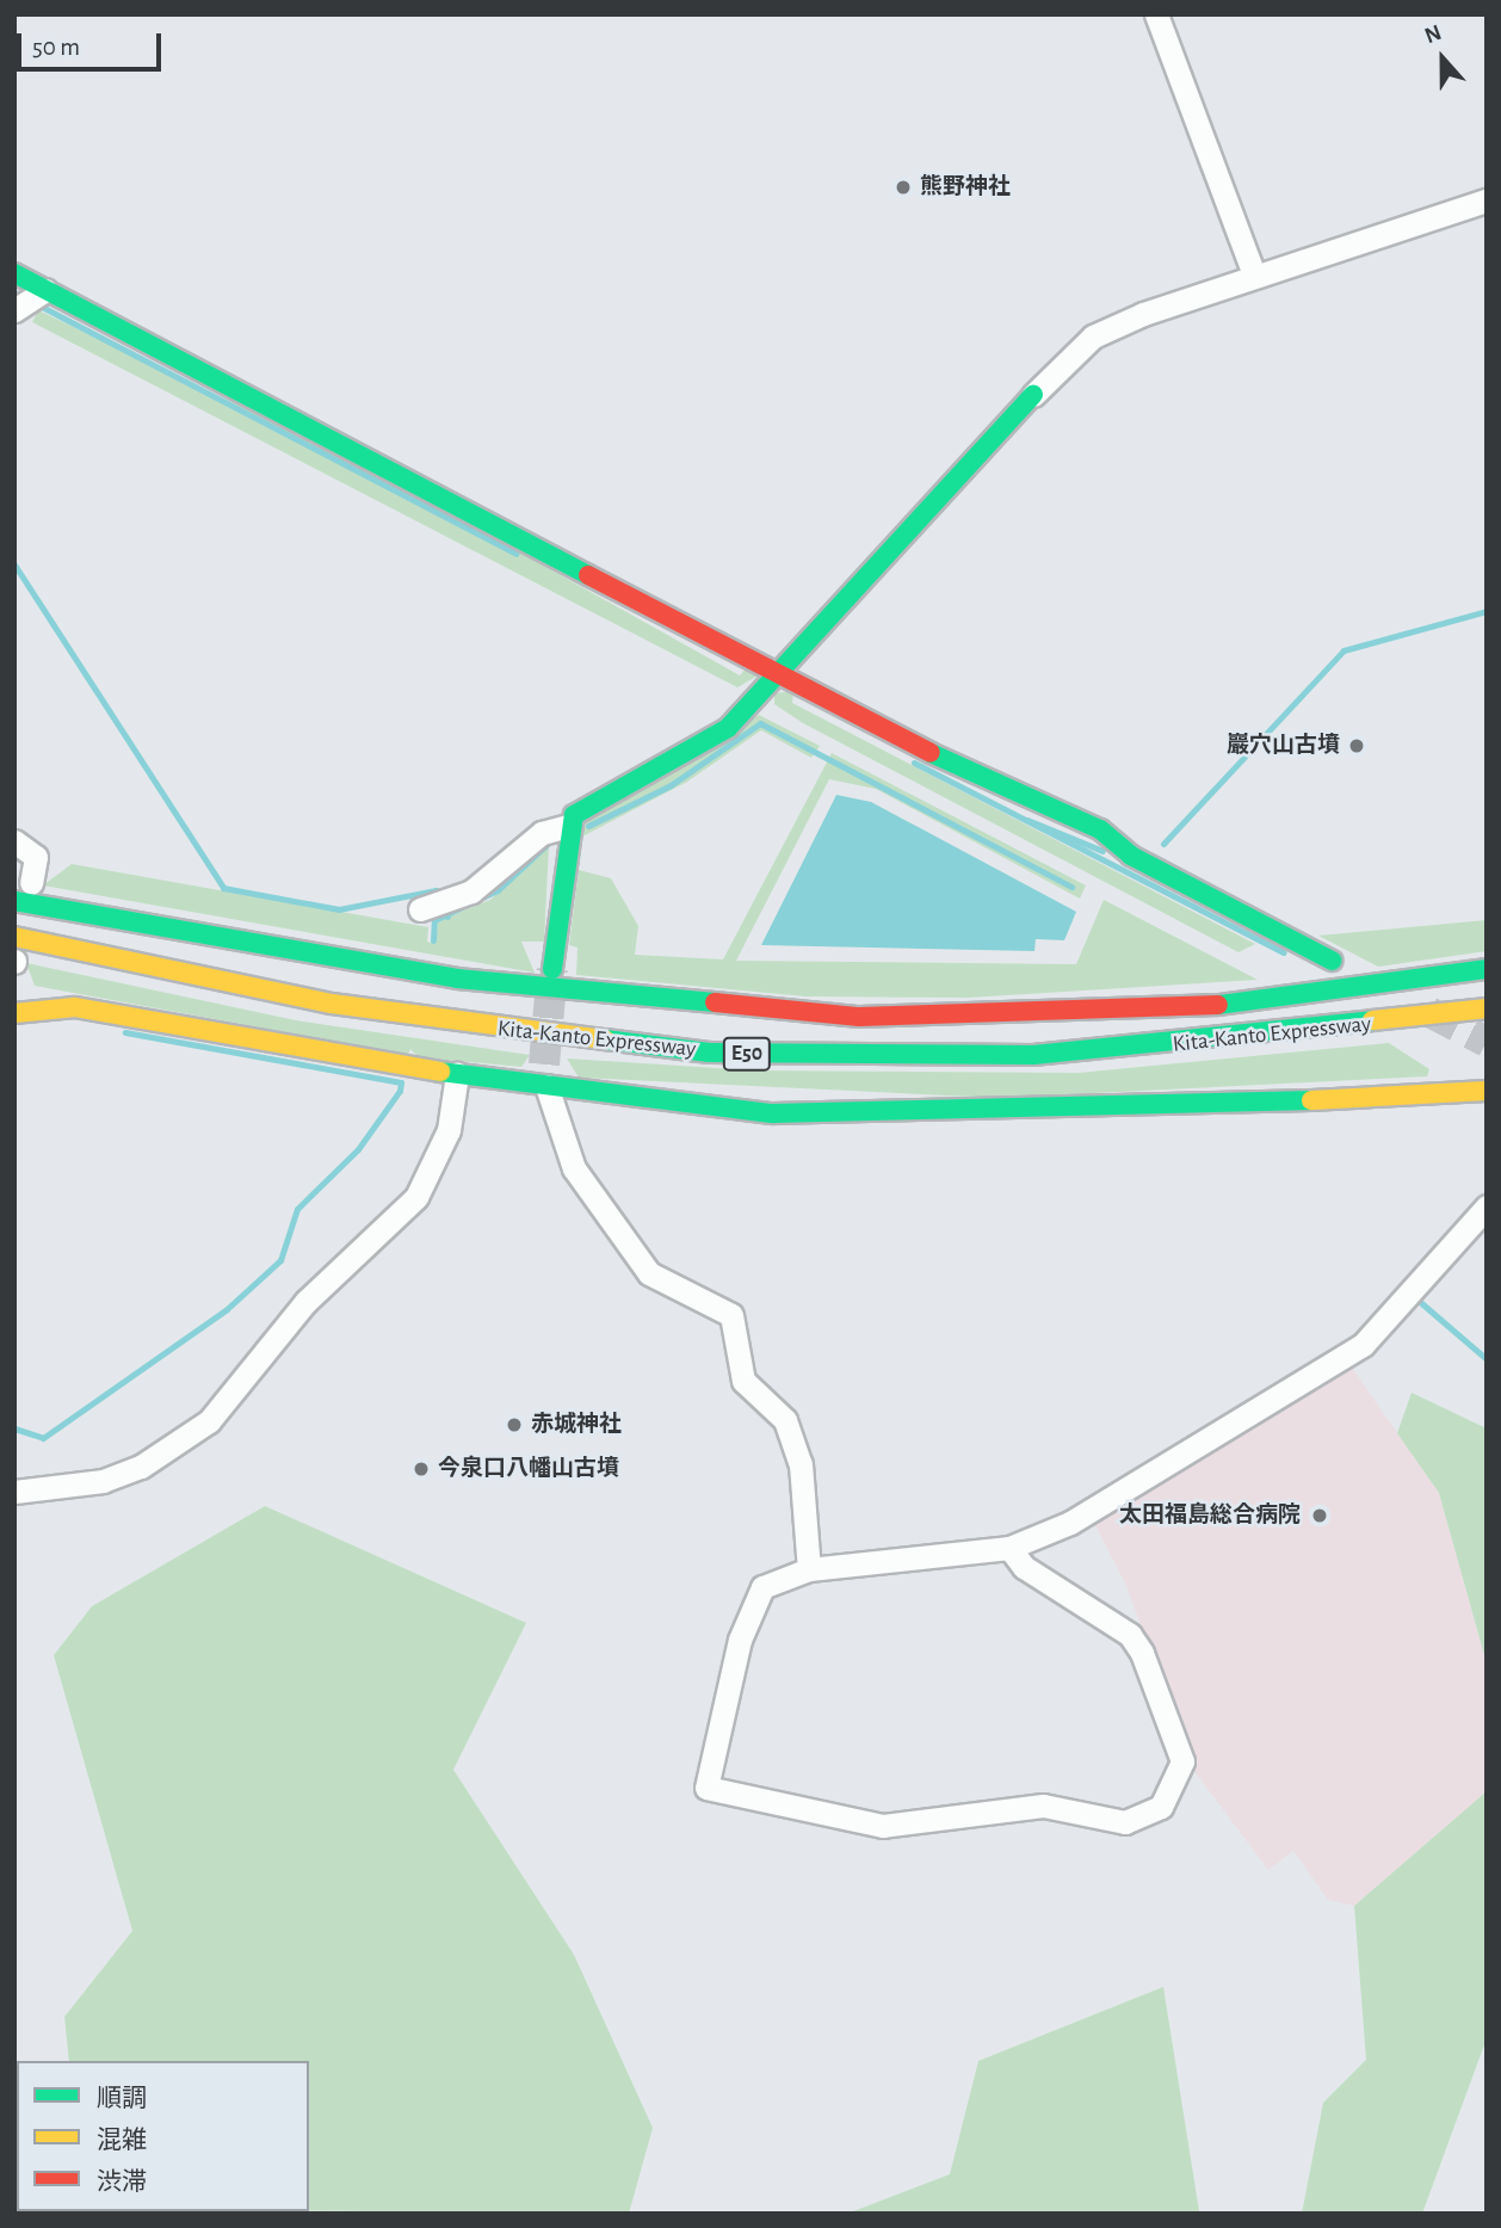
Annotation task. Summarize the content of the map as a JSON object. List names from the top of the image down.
{
  "streets": {
    "main road": ["Kita-Kanto Expressway", "E50"]
  },
  "places": [
    "熊野神社",
    "巖穴山古墳",
    "赤城神社",
    "今泉口八幡山古墳",
    "太田福島総合病院"
  ],
  "legend": ["順調", "混雑", "渋滞"],
  "scale_bar": "50 m",
  "north": "top"
}
